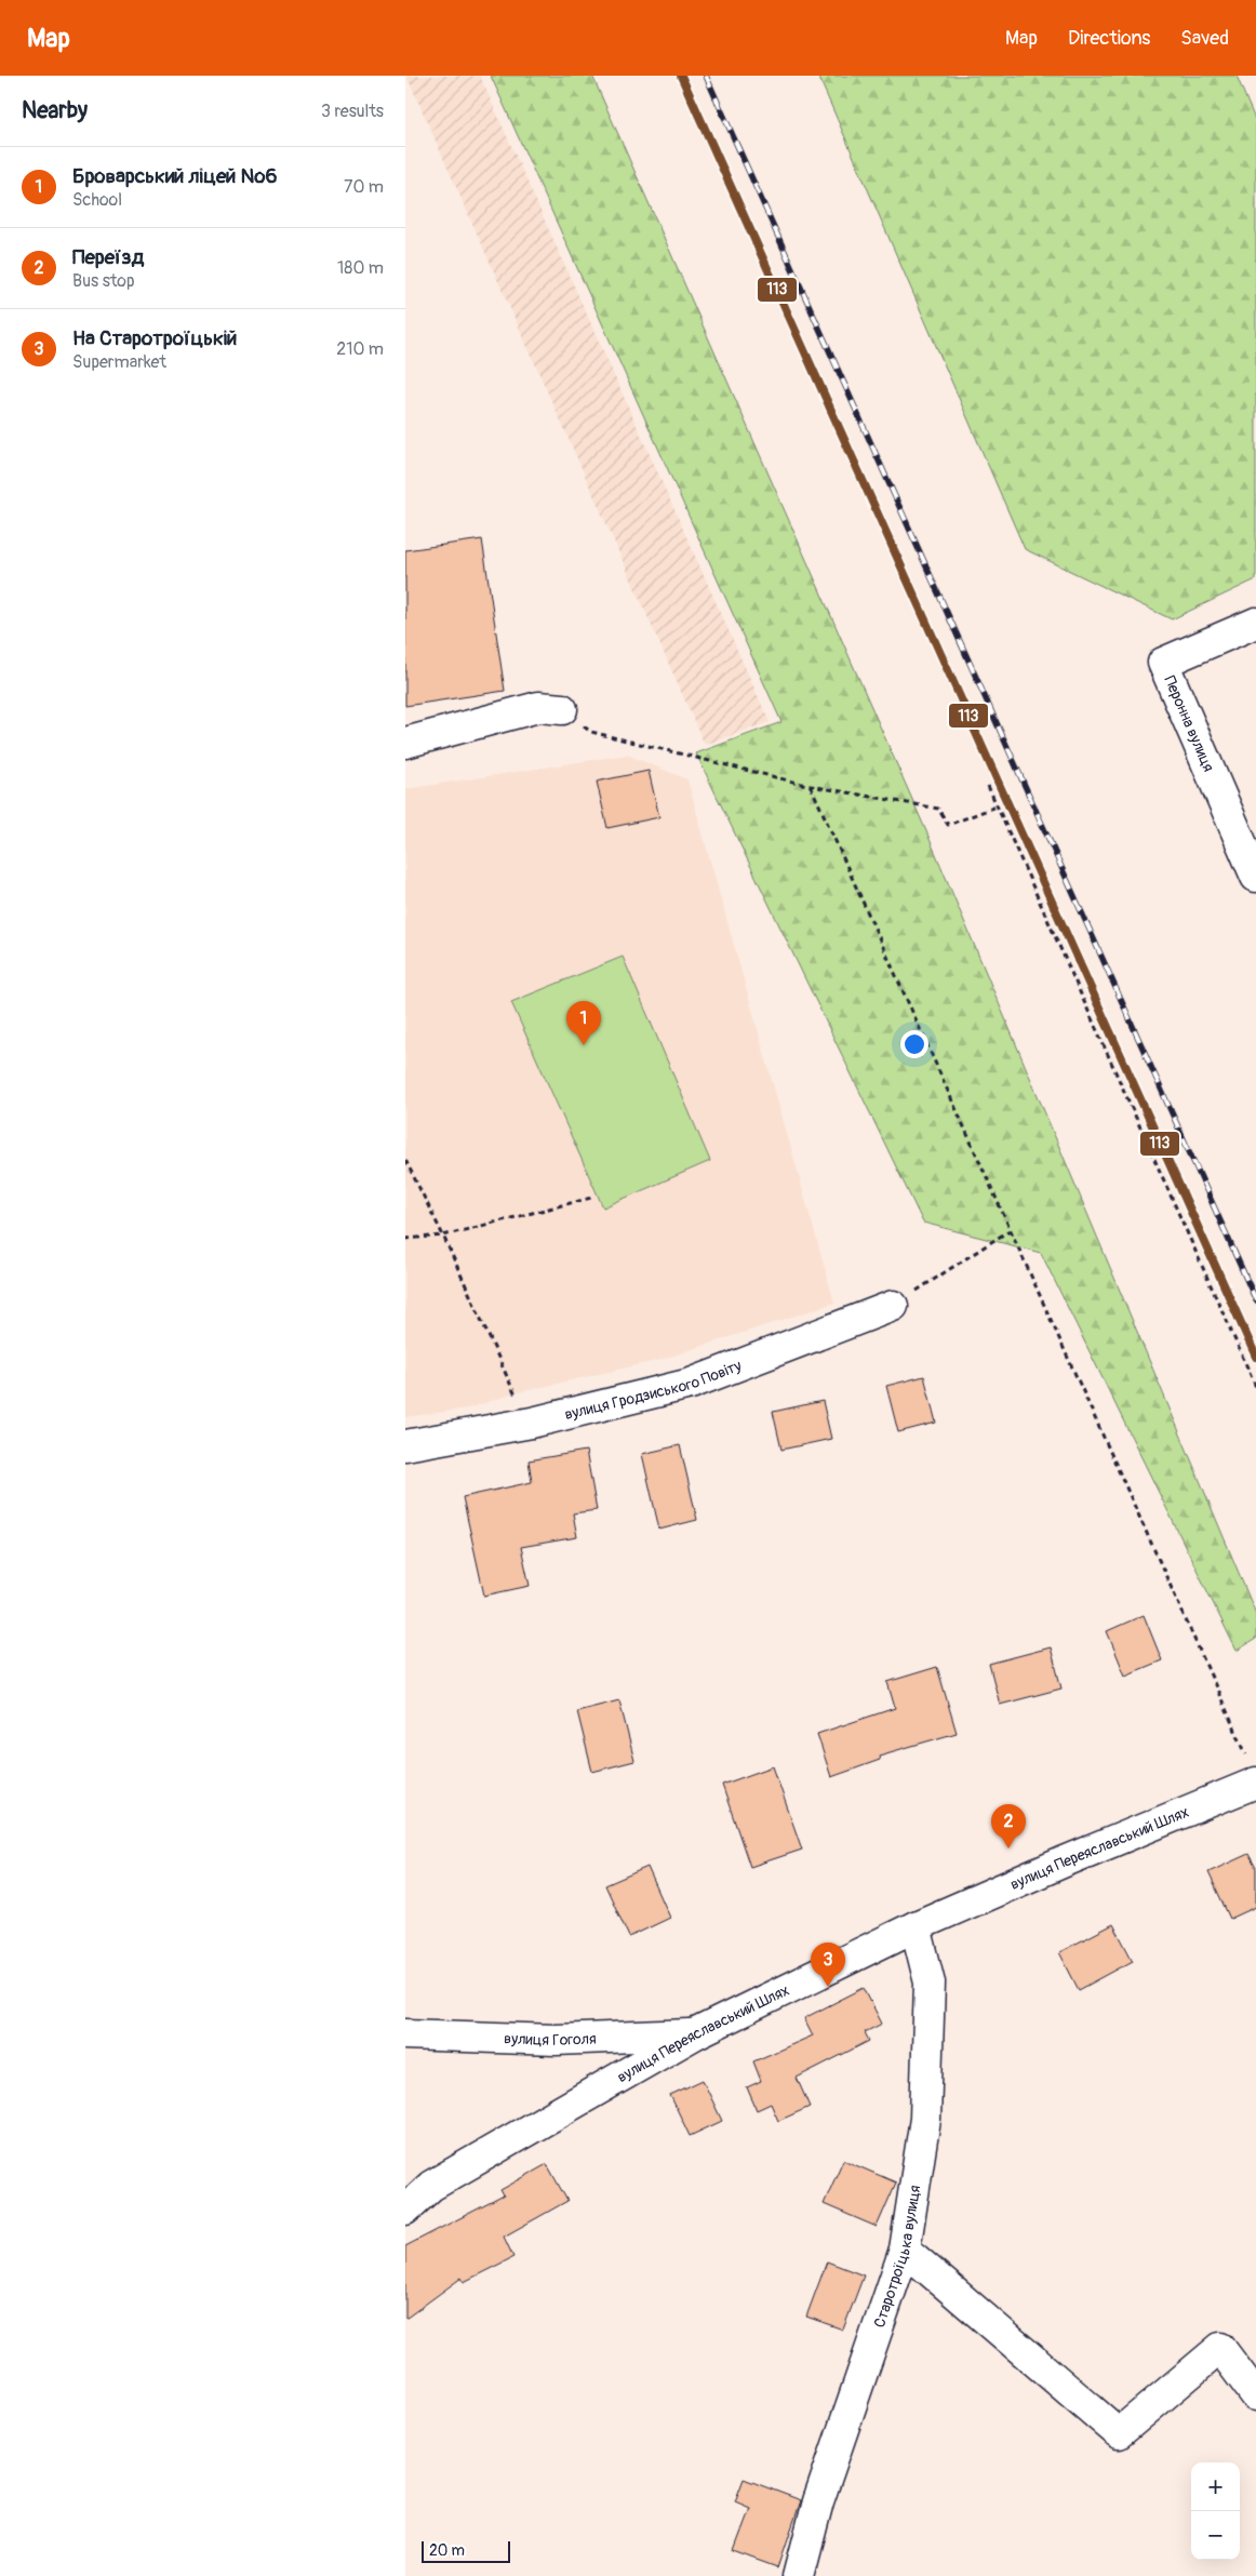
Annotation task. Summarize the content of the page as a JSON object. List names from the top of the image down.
{
  "streets": {
    "street": [
      "Перонна вулиця",
      "вулиця Гродзиського Повіту",
      "вулиця Переяславський Шлях",
      "вулиця Гоголя",
      "Старотроїцька вулиця"
    ]
  },
  "crossings": [
    ["вулиця Переяславський Шлях", "вулиця Гоголя"],
    ["вулиця Переяславський Шлях", "Старотроїцька вулиця"]
  ],
  "lines": ["transit line 113"],
  "scale_bar": "20 m",
  "page": {
    "header": "Map",
    "nav": ["Map", "Directions", "Saved"],
    "heading": ["Nearby", "3 results"],
    "list": [
      {
        "mark": "1",
        "name": "Броварський ліцей №6",
        "note": "School",
        "value": "70 m"
      },
      {
        "mark": "2",
        "name": "Переїзд",
        "note": "Bus stop",
        "value": "180 m"
      },
      {
        "mark": "3",
        "name": "На Старотроїцькій",
        "note": "Supermarket",
        "value": "210 m"
      }
    ],
    "pins": ["1", "2", "3"],
    "map_buttons": ["+", "−"],
    "scale": "20 m"
  }
}
